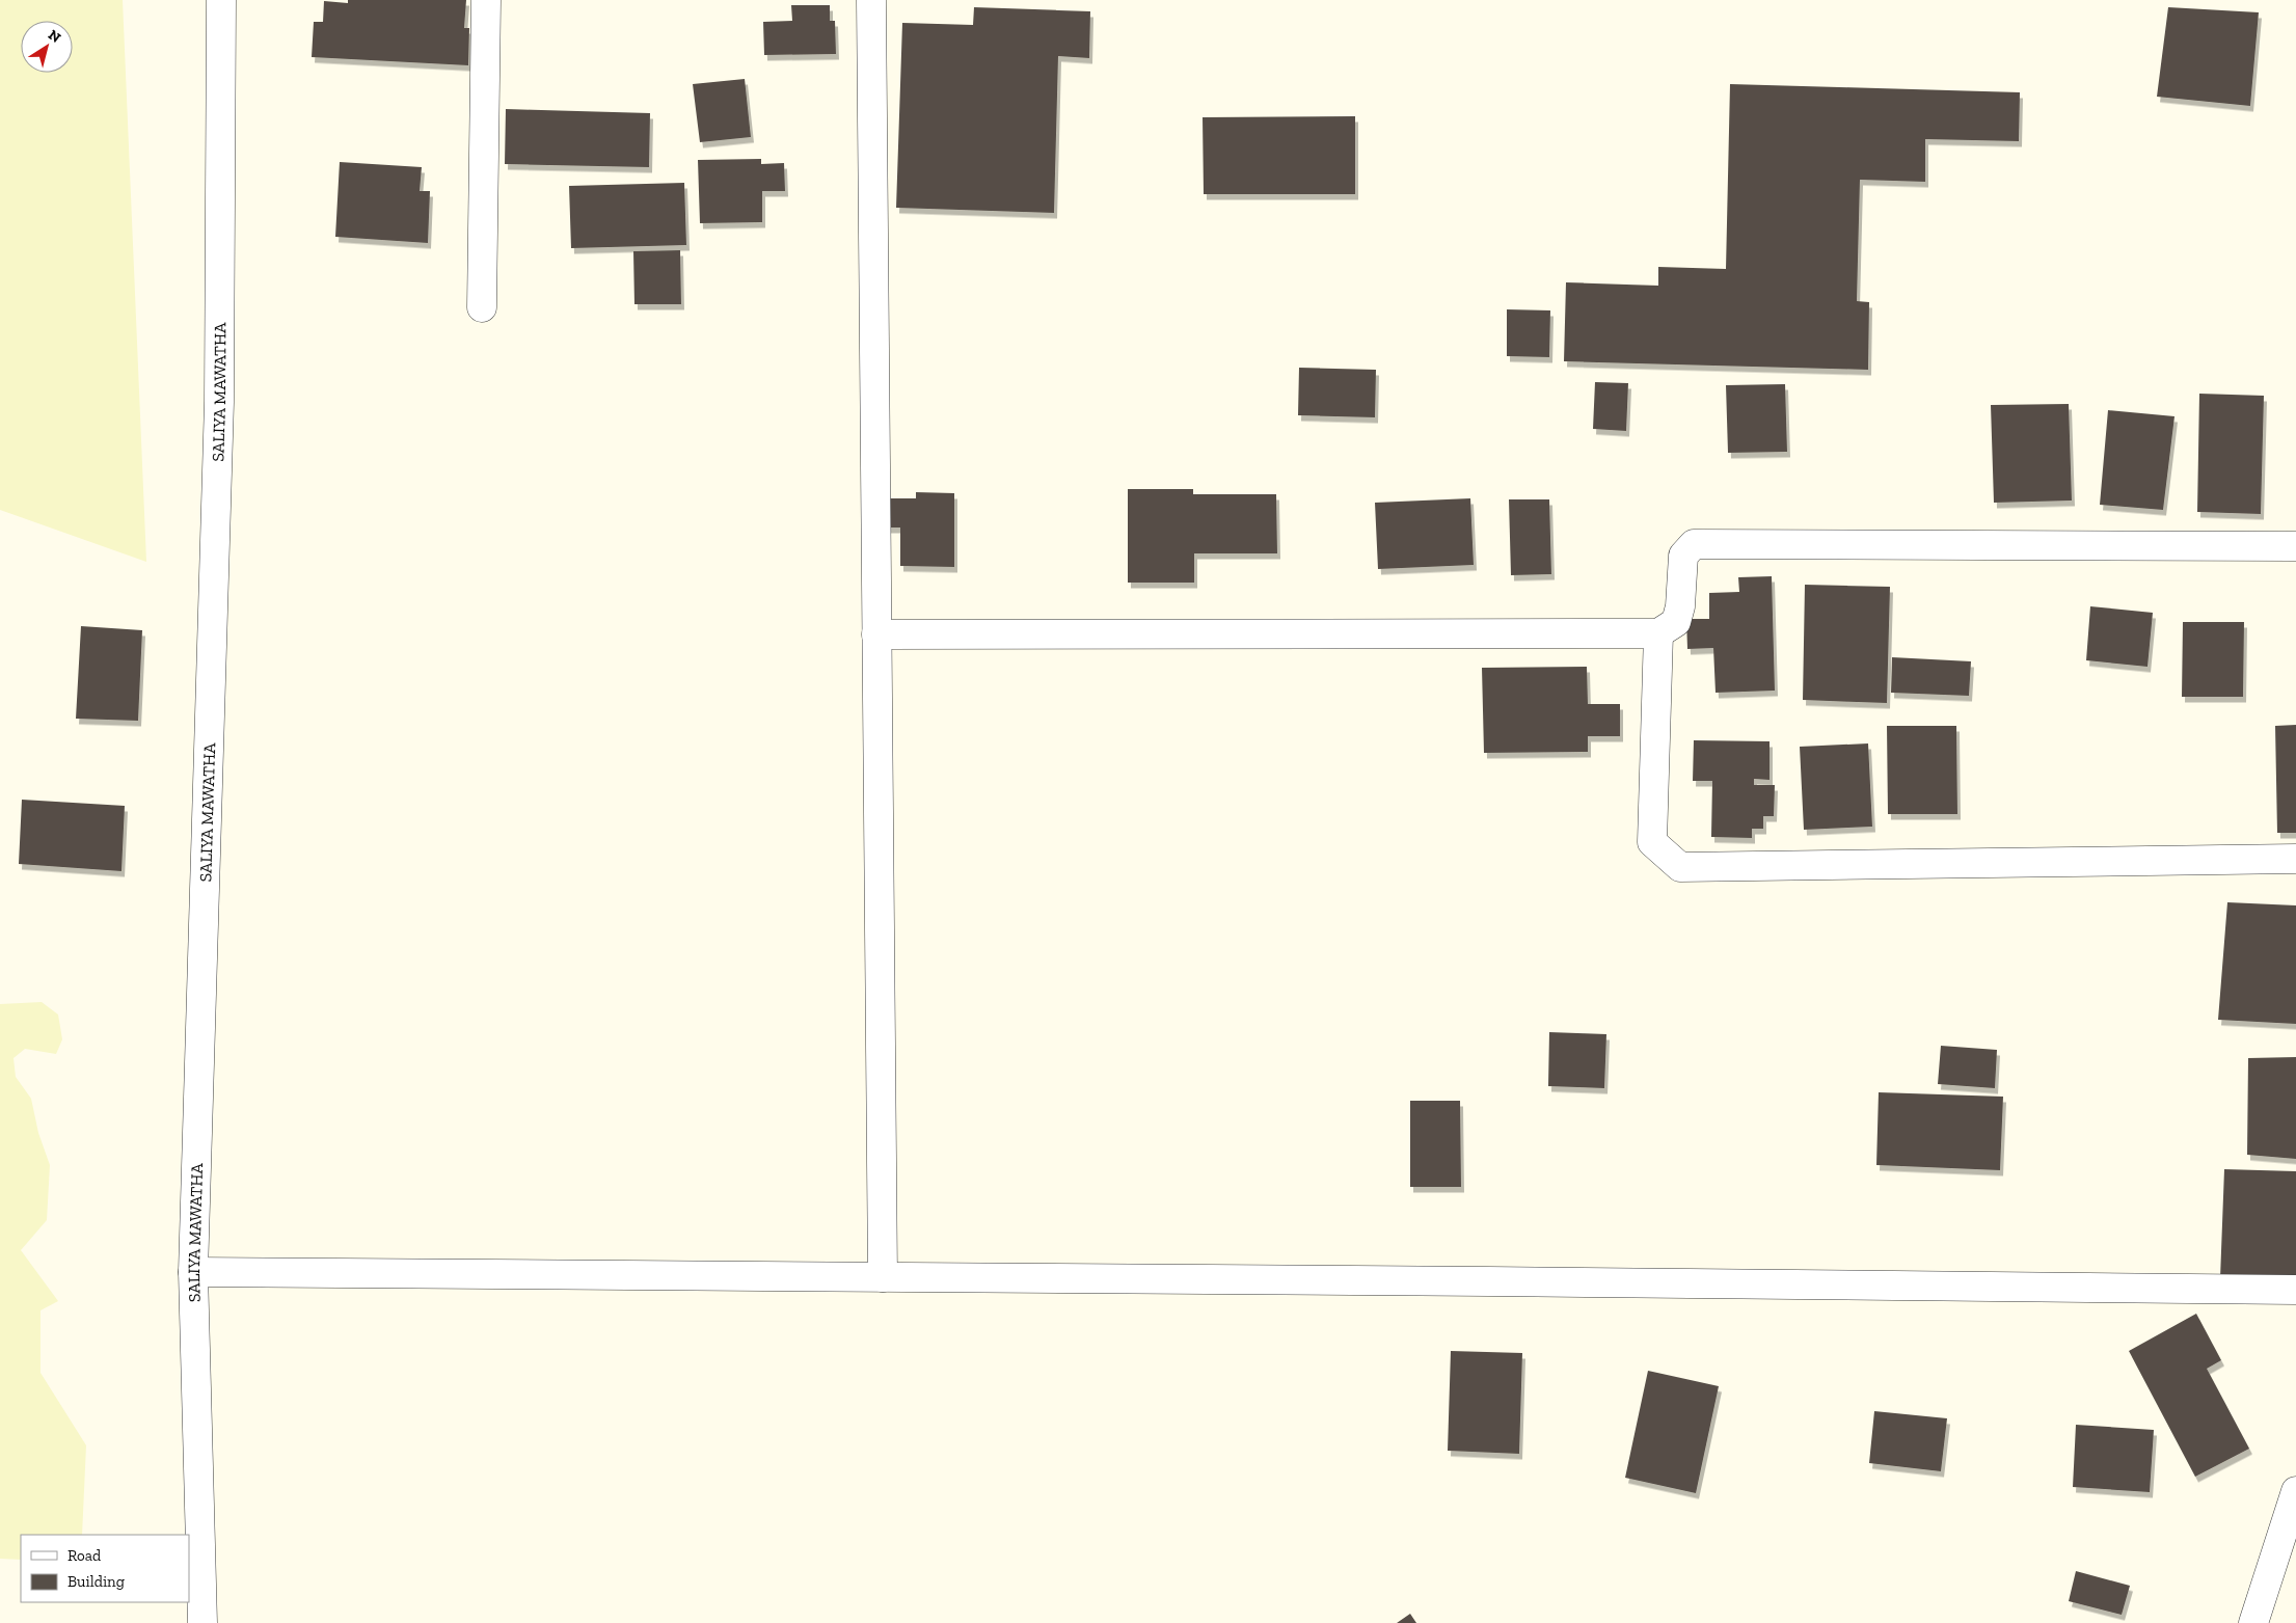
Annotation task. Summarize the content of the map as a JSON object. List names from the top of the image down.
{
  "streets": {
    "street": ["SALIYA MAWATHA"]
  },
  "legend": ["Road", "Building"],
  "north": "top right"
}
